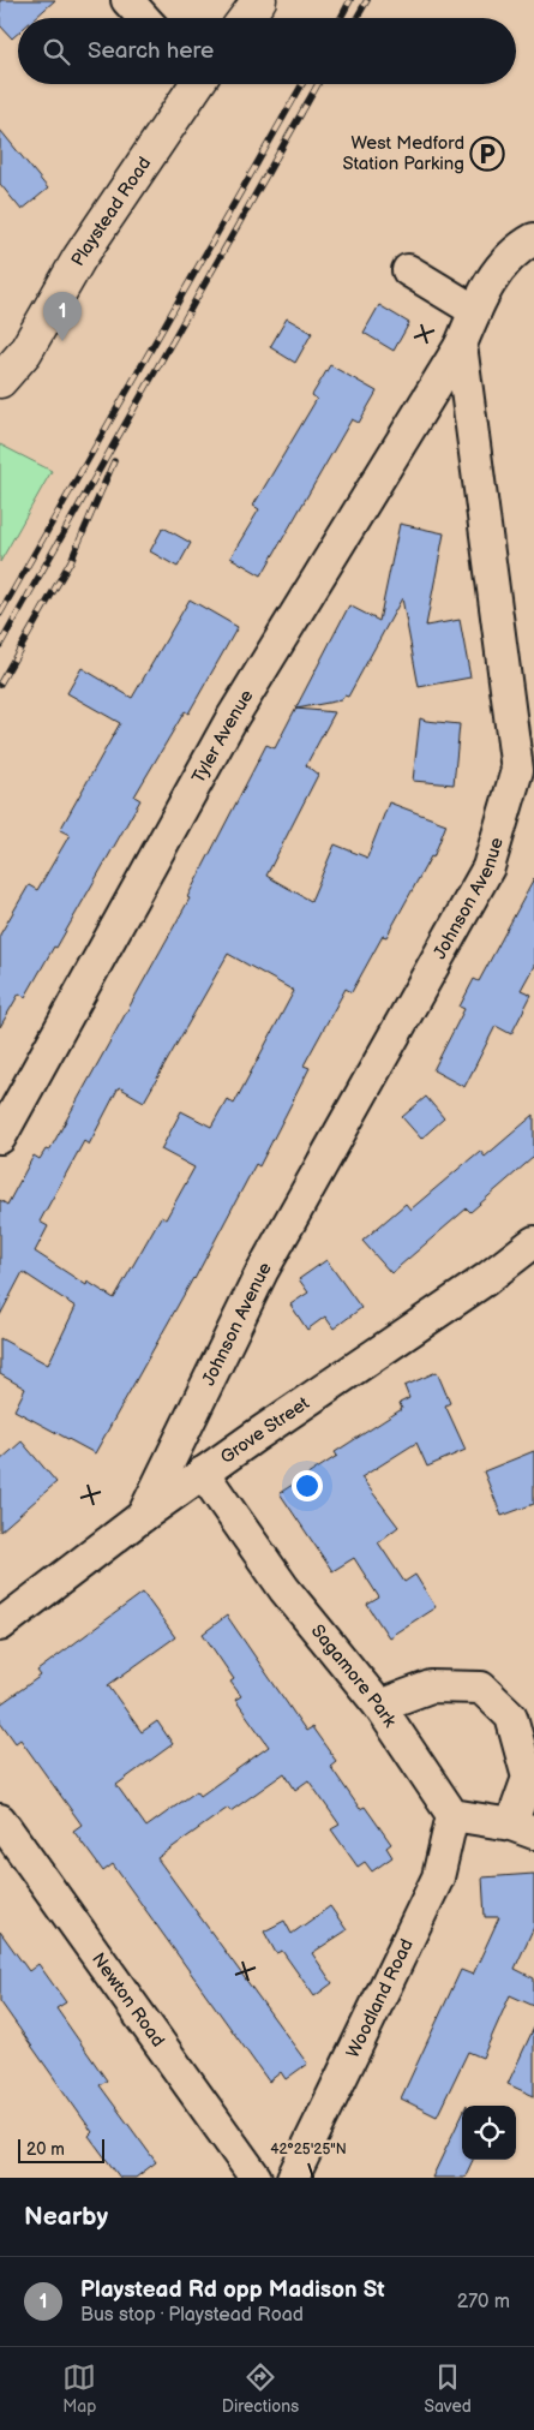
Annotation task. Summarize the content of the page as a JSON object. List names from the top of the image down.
{
  "streets": {
    "main road": ["Playstead Road"],
    "street": [
      "Tyler Avenue",
      "Johnson Avenue",
      "Grove Street",
      "Sagamore Park",
      "Woodland Road",
      "Newton Road"
    ]
  },
  "crossings": [
    ["Tyler Avenue", "Johnson Avenue"],
    ["Johnson Avenue", "Grove Street"],
    ["Grove Street", "Sagamore Park"],
    ["Sagamore Park", "Woodland Road"]
  ],
  "places": {
    "parking": ["West Medford Station Parking"]
  },
  "scale_bar": "20 m",
  "page": {
    "search": "Search here",
    "pins": "1",
    "scale": "20 m",
    "heading": "Nearby",
    "list": [
      {
        "mark": "1",
        "name": "Playstead Rd opp Madison St",
        "note": "Bus stop · Playstead Road",
        "value": "270 m"
      }
    ],
    "nav": ["Map", "Directions", "Saved"]
  },
  "coordinates": ["42°25'25\"N"]
}
